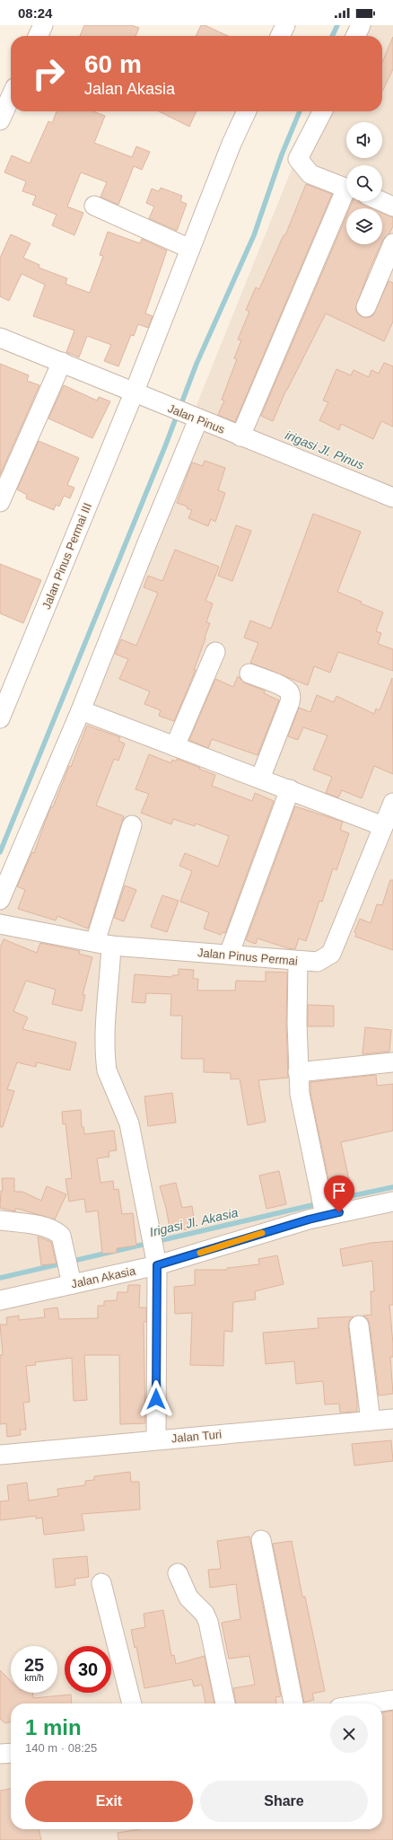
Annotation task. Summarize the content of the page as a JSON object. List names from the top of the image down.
{
  "streets": {
    "street": [
      "Jalan Pinus",
      "Jalan Pinus Permai III",
      "Jalan Pinus Permai",
      "Jalan Akasia",
      "Jalan Turi"
    ]
  },
  "crossings": [
    ["Jalan Pinus", "Jalan Pinus Permai III"]
  ],
  "water": ["irigasi Jl. Pinus", "Irigasi Jl. Akasia"],
  "page": {
    "status": "08:24",
    "turn": ["60 m", "Jalan Akasia"],
    "speed": "25 km/h",
    "limit": "30",
    "heading": ["1 min", "140 m · 08:25"],
    "buttons": ["Exit", "Share"]
  }
}
